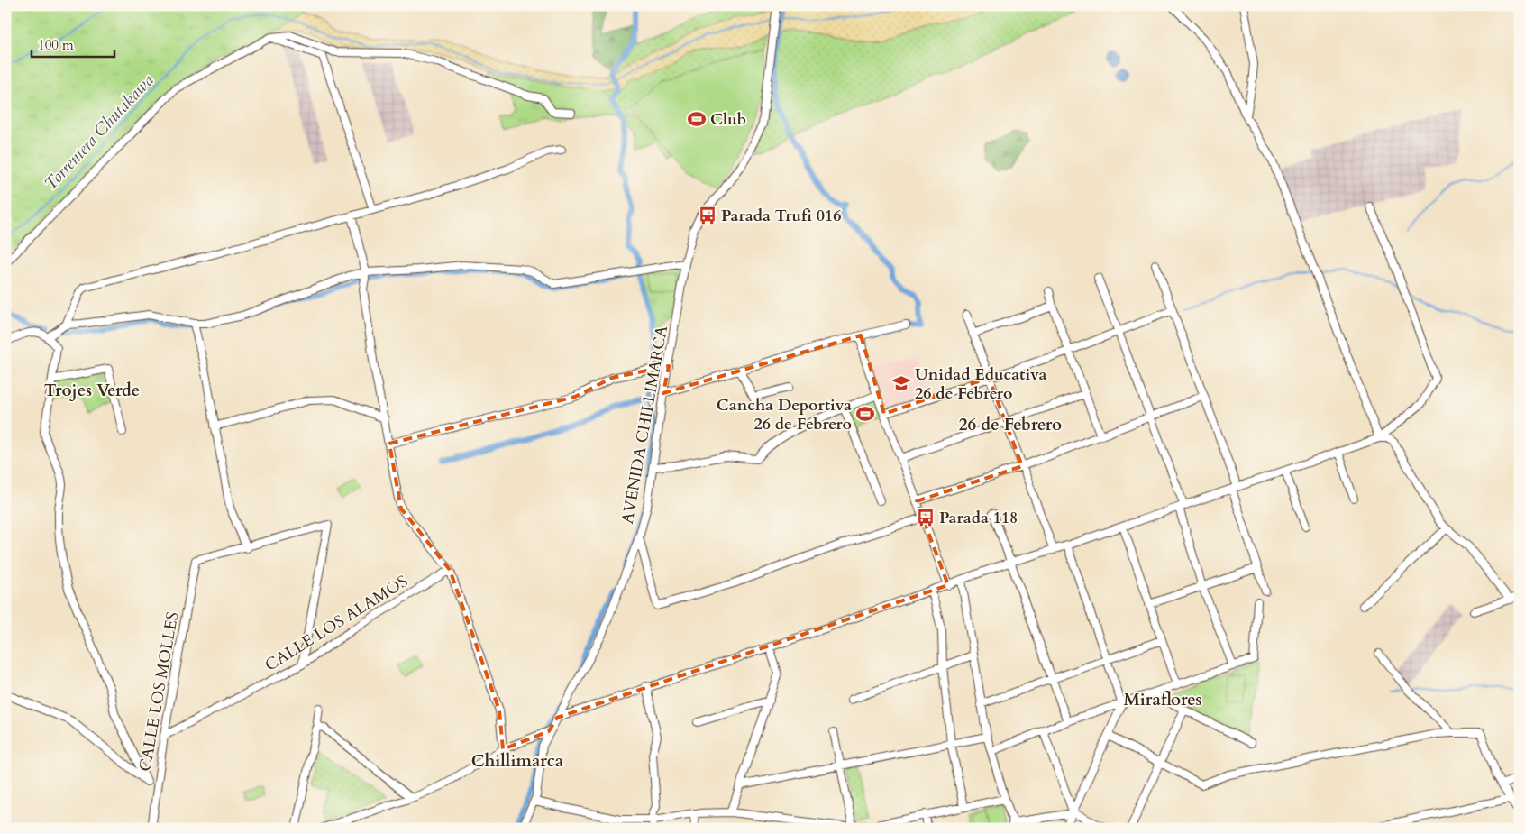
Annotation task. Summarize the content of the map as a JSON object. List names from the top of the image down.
{
  "streets": {
    "street": ["AVENIDA CHILLIMARCA", "CALLE LOS ALAMOS", "CALLE LOS MOLLES"]
  },
  "crossings": [
    ["CALLE LOS ALAMOS", "CALLE LOS MOLLES"]
  ],
  "districts": [
    "Trojes Verde",
    "26 de Febrero",
    "Miraflores",
    "Chillimarca"
  ],
  "water": ["Torrentera Chutakawa"],
  "places": {
    "sports": ["Club", "Cancha Deportiva 26 de Febrero"],
    "bus stop": ["Parada Trufi 016", "Parada 118"],
    "school or university": ["Unidad Educativa 26 de Febrero"]
  },
  "scale_bar": "100 m"
}
